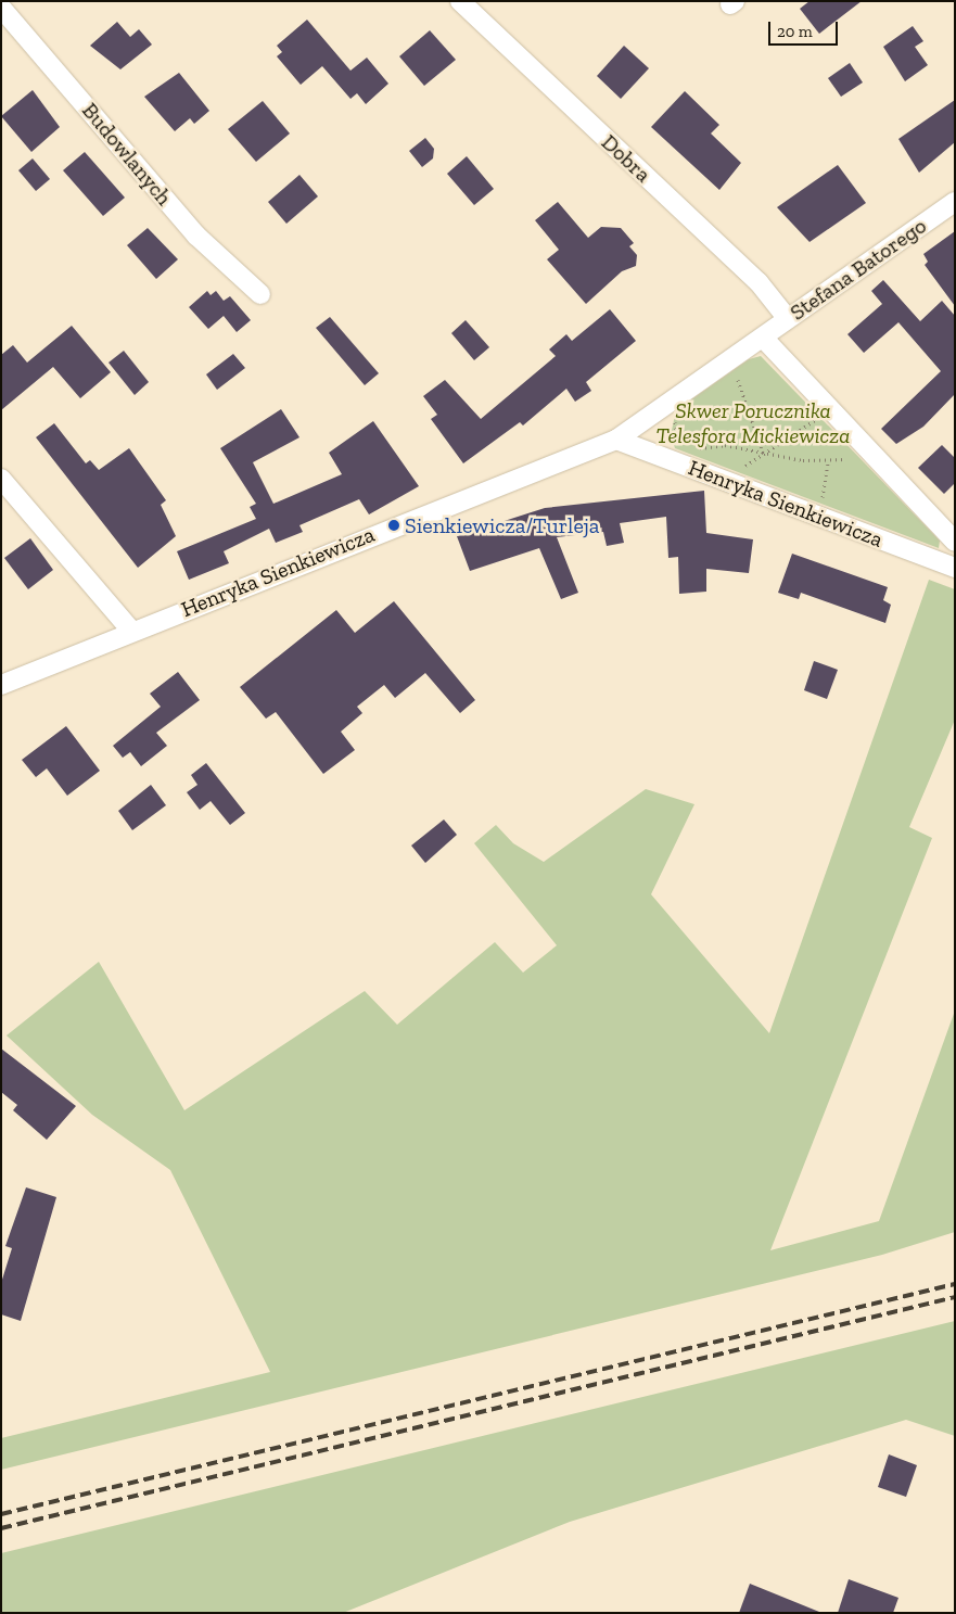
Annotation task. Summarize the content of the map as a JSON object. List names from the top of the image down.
{
  "streets": {
    "street": [
      "Budowlanych",
      "Dobra",
      "Stefana Batorego",
      "Henryka Sienkiewicza"
    ]
  },
  "crossings": [
    ["Dobra", "Stefana Batorego"],
    ["Stefana Batorego", "Henryka Sienkiewicza"]
  ],
  "parks": ["Skwer Porucznika Telesfora Mickiewicza"],
  "places": ["Sienkiewicza/Turleja"],
  "scale_bar": "20 m"
}
